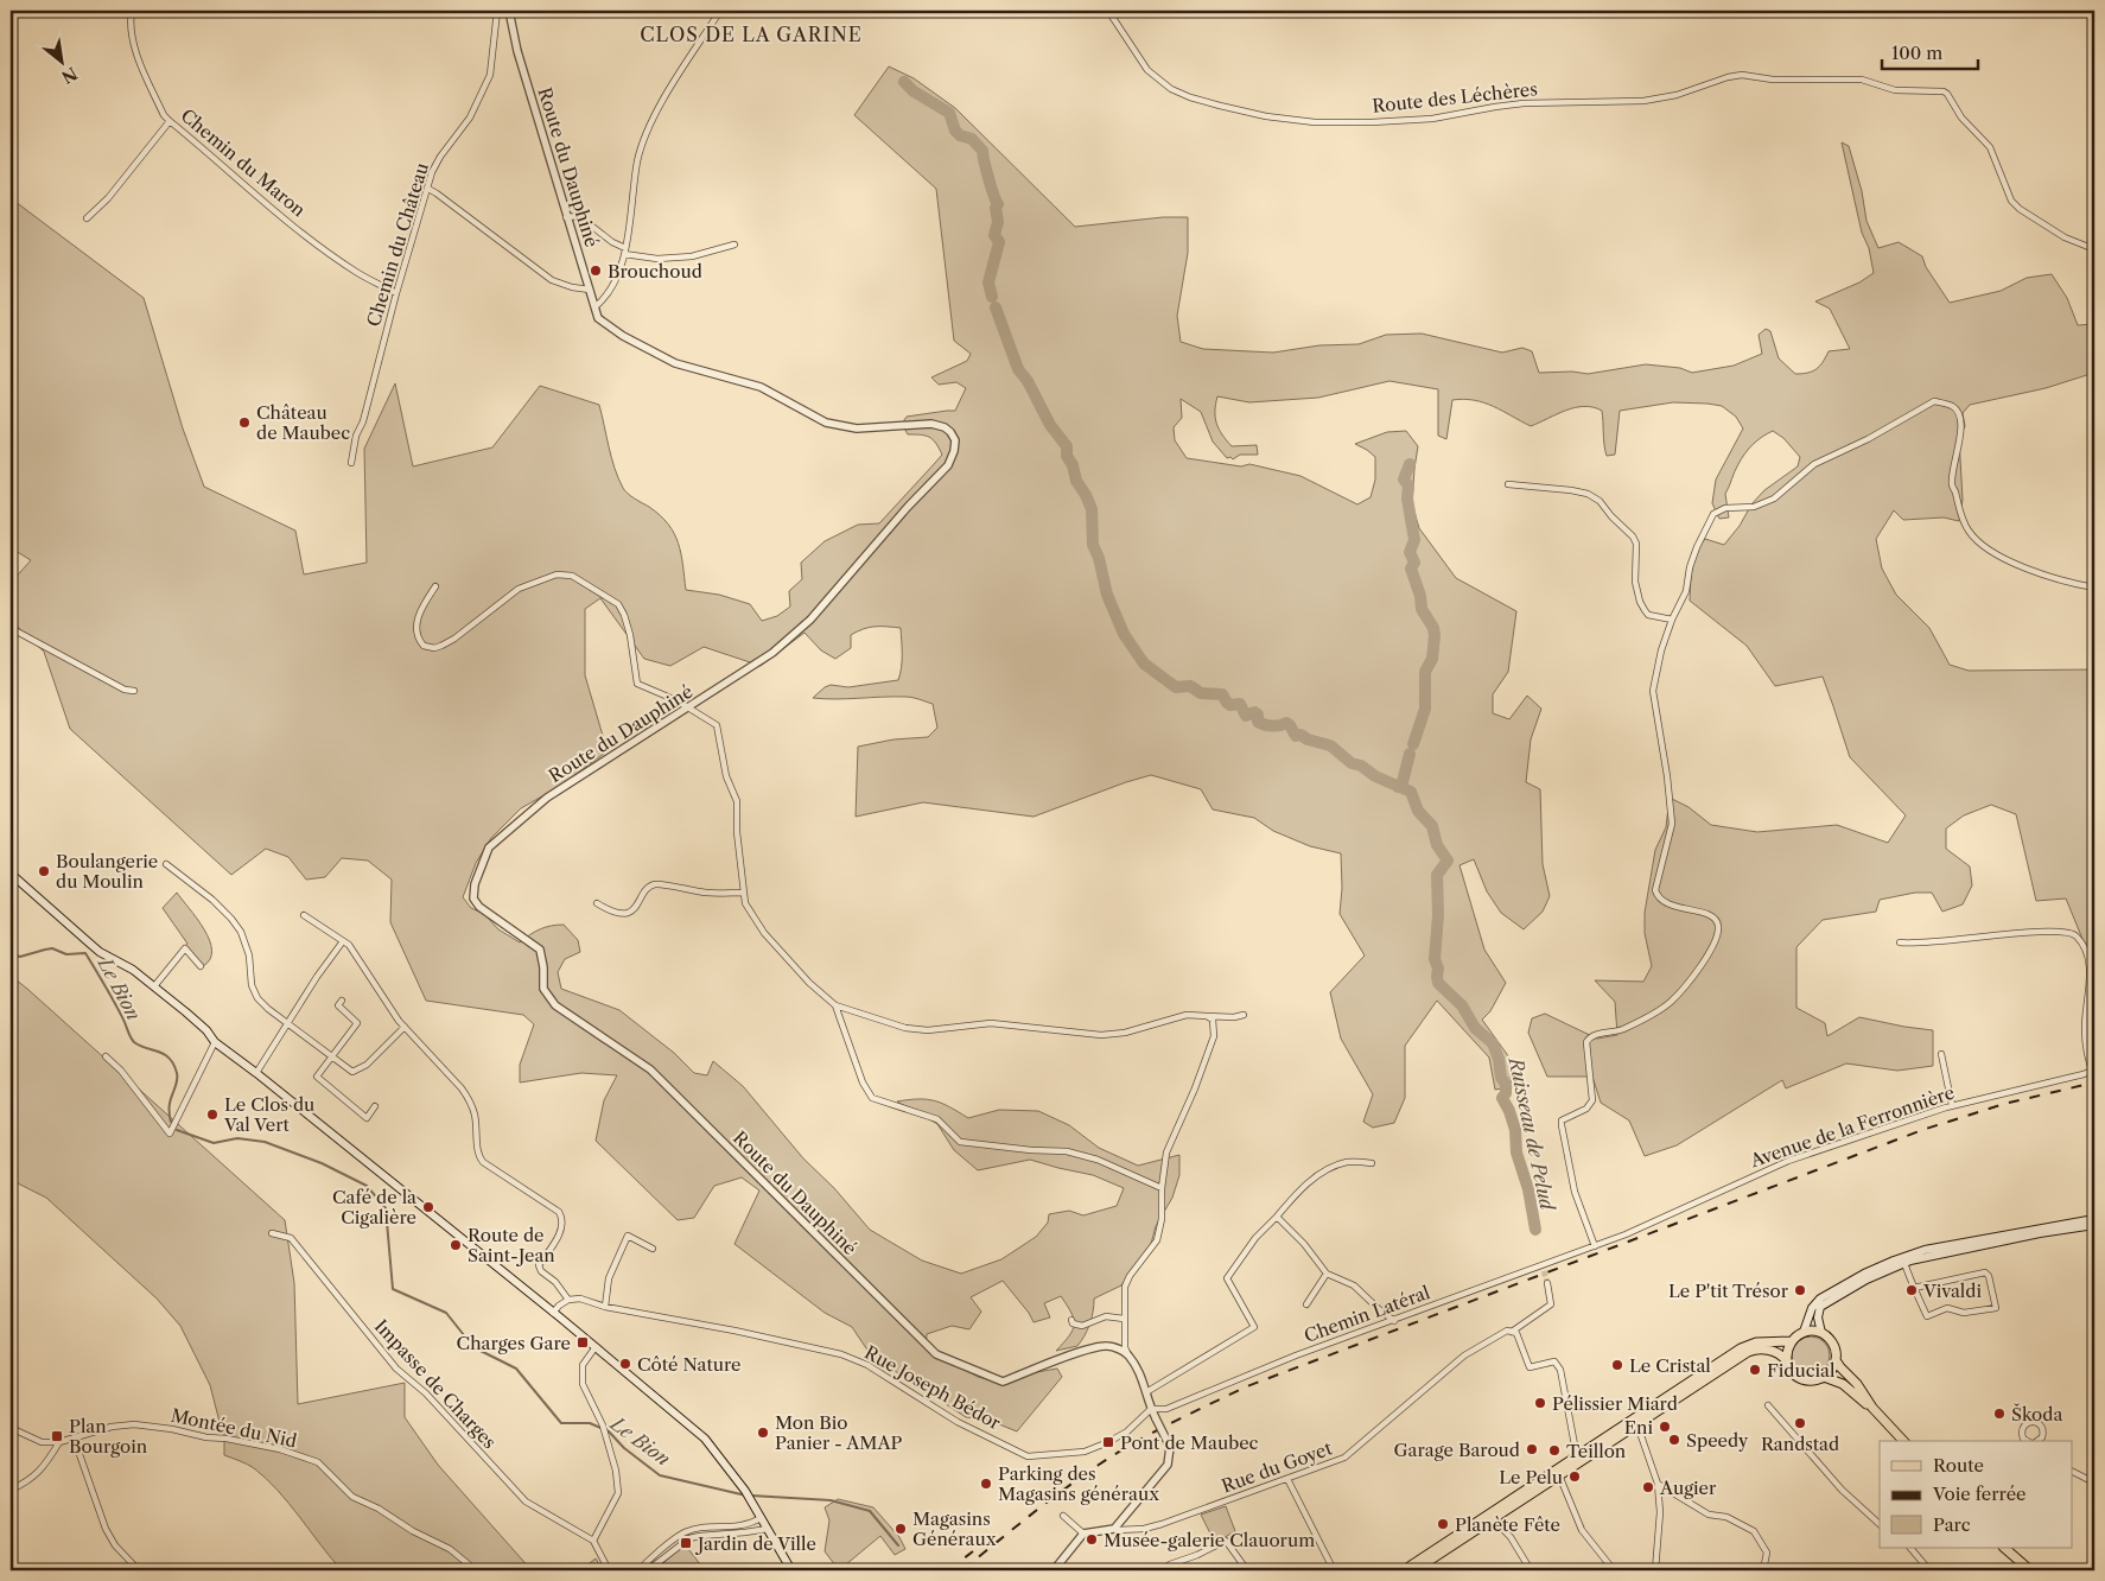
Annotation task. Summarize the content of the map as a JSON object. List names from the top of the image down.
{
  "streets": {
    "street": [
      "Route des Léchères",
      "Chemin du Maron",
      "Route du Dauphiné",
      "Chemin du Château",
      "Avenue de la Ferronnière",
      "Chemin Latéral",
      "Impasse de Charges",
      "Rue Joseph Bédor",
      "Montée du Nid",
      "Rue du Goyet"
    ]
  },
  "crossings": [
    ["Chemin du Maron", "Chemin du Château"],
    ["Avenue de la Ferronnière", "Chemin Latéral"],
    ["Chemin Latéral", "Rue Joseph Bédor"]
  ],
  "districts": ["CLOS DE LA GARINE"],
  "water": ["Le Bion", "Ruisseau de Pelud"],
  "places": {
    "other": [
      "Brouchoud",
      "Château de Maubec",
      "Boulangerie du Moulin",
      "Le Clos du Val Vert",
      "Café de la Cigalière",
      "Route de Saint-Jean",
      "Le P'tit Trésor",
      "Vivaldi",
      "Côté Nature",
      "Le Cristal",
      "Fiducial",
      "Pélissier Miard",
      "Škoda",
      "Randstad",
      "Eni",
      "Mon Bio Panier - AMAP",
      "Speedy",
      "Garage Baroud",
      "Teillon",
      "Le Pelu",
      "Parking des Magasins généraux",
      "Augier",
      "Planète Fête",
      "Magasins Généraux",
      "Musée-galerie Clauorum"
    ],
    "transit": [
      "Charges Gare",
      "Plan Bourgoin",
      "Pont de Maubec",
      "Jardin de Ville"
    ]
  },
  "legend": ["Route", "Voie ferrée", "Parc"],
  "scale_bar": "100 m",
  "north": "bottom right"
}
